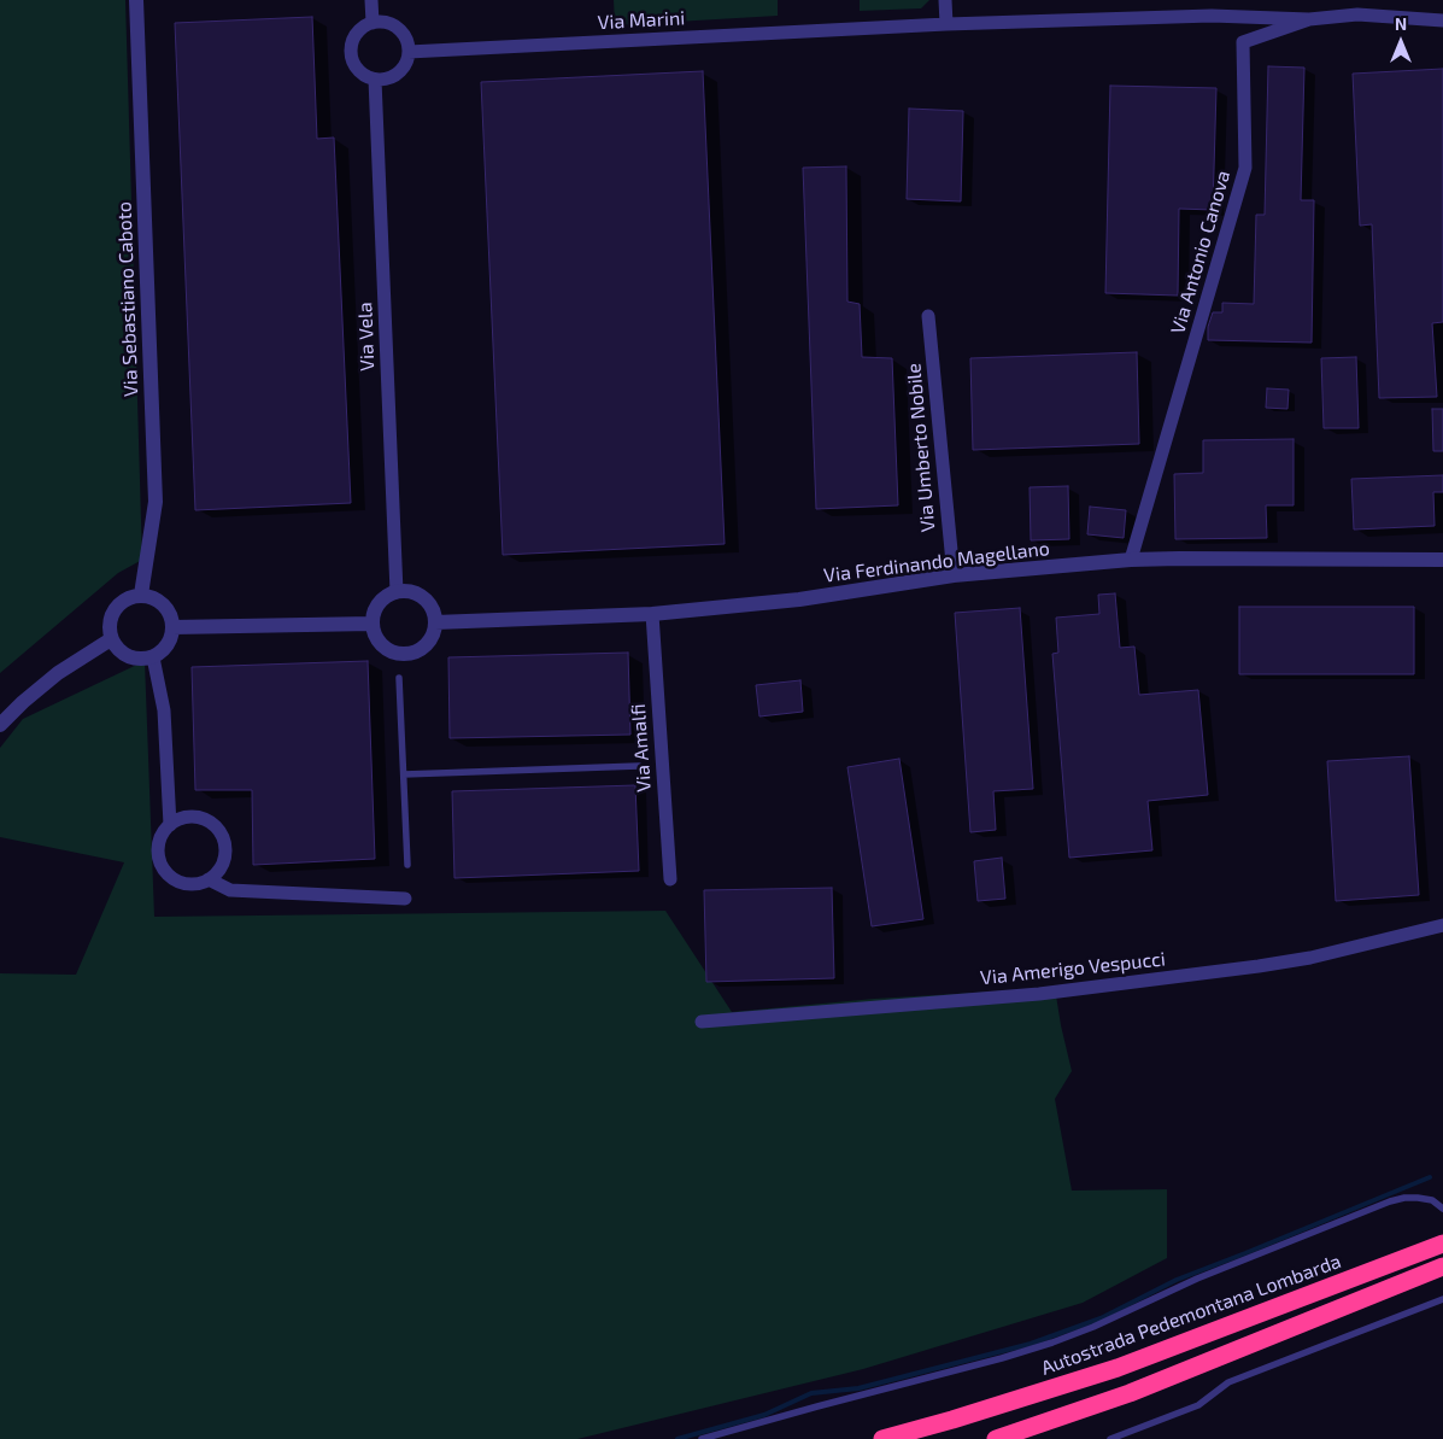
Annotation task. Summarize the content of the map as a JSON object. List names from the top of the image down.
{
  "streets": {
    "highway": ["Autostrada Pedemontana Lombarda"],
    "street": [
      "Via Marini",
      "Via Antonio Canova",
      "Via Sebastiano Caboto",
      "Via Vela",
      "Via Umberto Nobile",
      "Via Ferdinando Magellano",
      "Via Amalfi",
      "Via Amerigo Vespucci"
    ]
  },
  "crossings": [
    ["Via Marini", "Via Antonio Canova"],
    ["Via Marini", "Via Vela"],
    ["Via Antonio Canova", "Via Ferdinando Magellano"],
    ["Via Vela", "Via Ferdinando Magellano"],
    ["Via Umberto Nobile", "Via Ferdinando Magellano"],
    ["Via Ferdinando Magellano", "Via Amalfi"]
  ],
  "north": "top"
}
